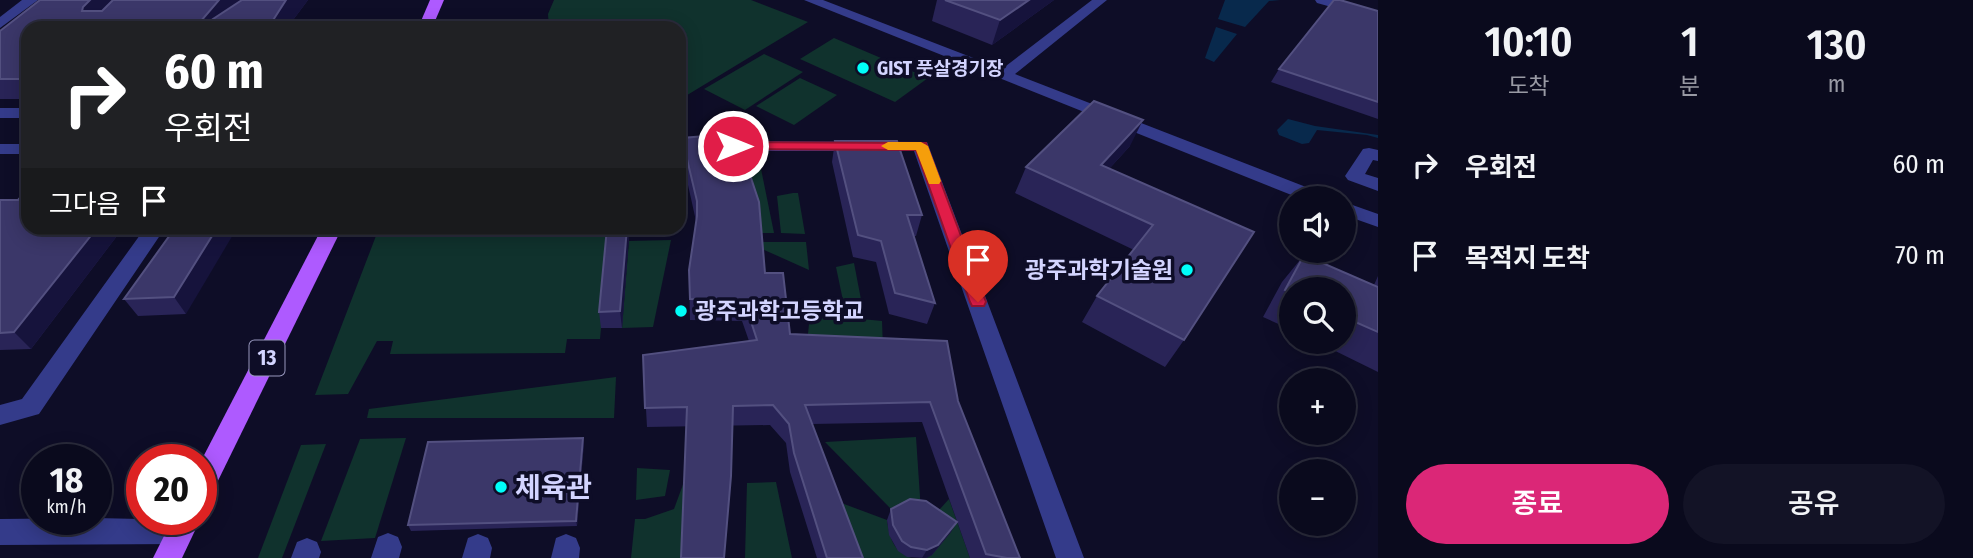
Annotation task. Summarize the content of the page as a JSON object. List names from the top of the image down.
{
  "streets": {
    "main road": ["13"]
  },
  "places": [
    "GIST 풋살경기장",
    "광주과학기술원",
    "광주과학고등학교",
    "체육관"
  ],
  "page": {
    "eta": [
      "10:10",
      "도착",
      "1",
      "분",
      "130",
      "m"
    ],
    "turn": ["60 m", "우회전"],
    "list": [
      {
        "name": "우회전",
        "value": "60 m"
      },
      {
        "name": "목적지 도착",
        "value": "70 m"
      }
    ],
    "then": "그다음",
    "map_buttons": ["+", "−"],
    "speed": "18 km/h",
    "limit": "20",
    "buttons": ["종료", "공유"]
  }
}
